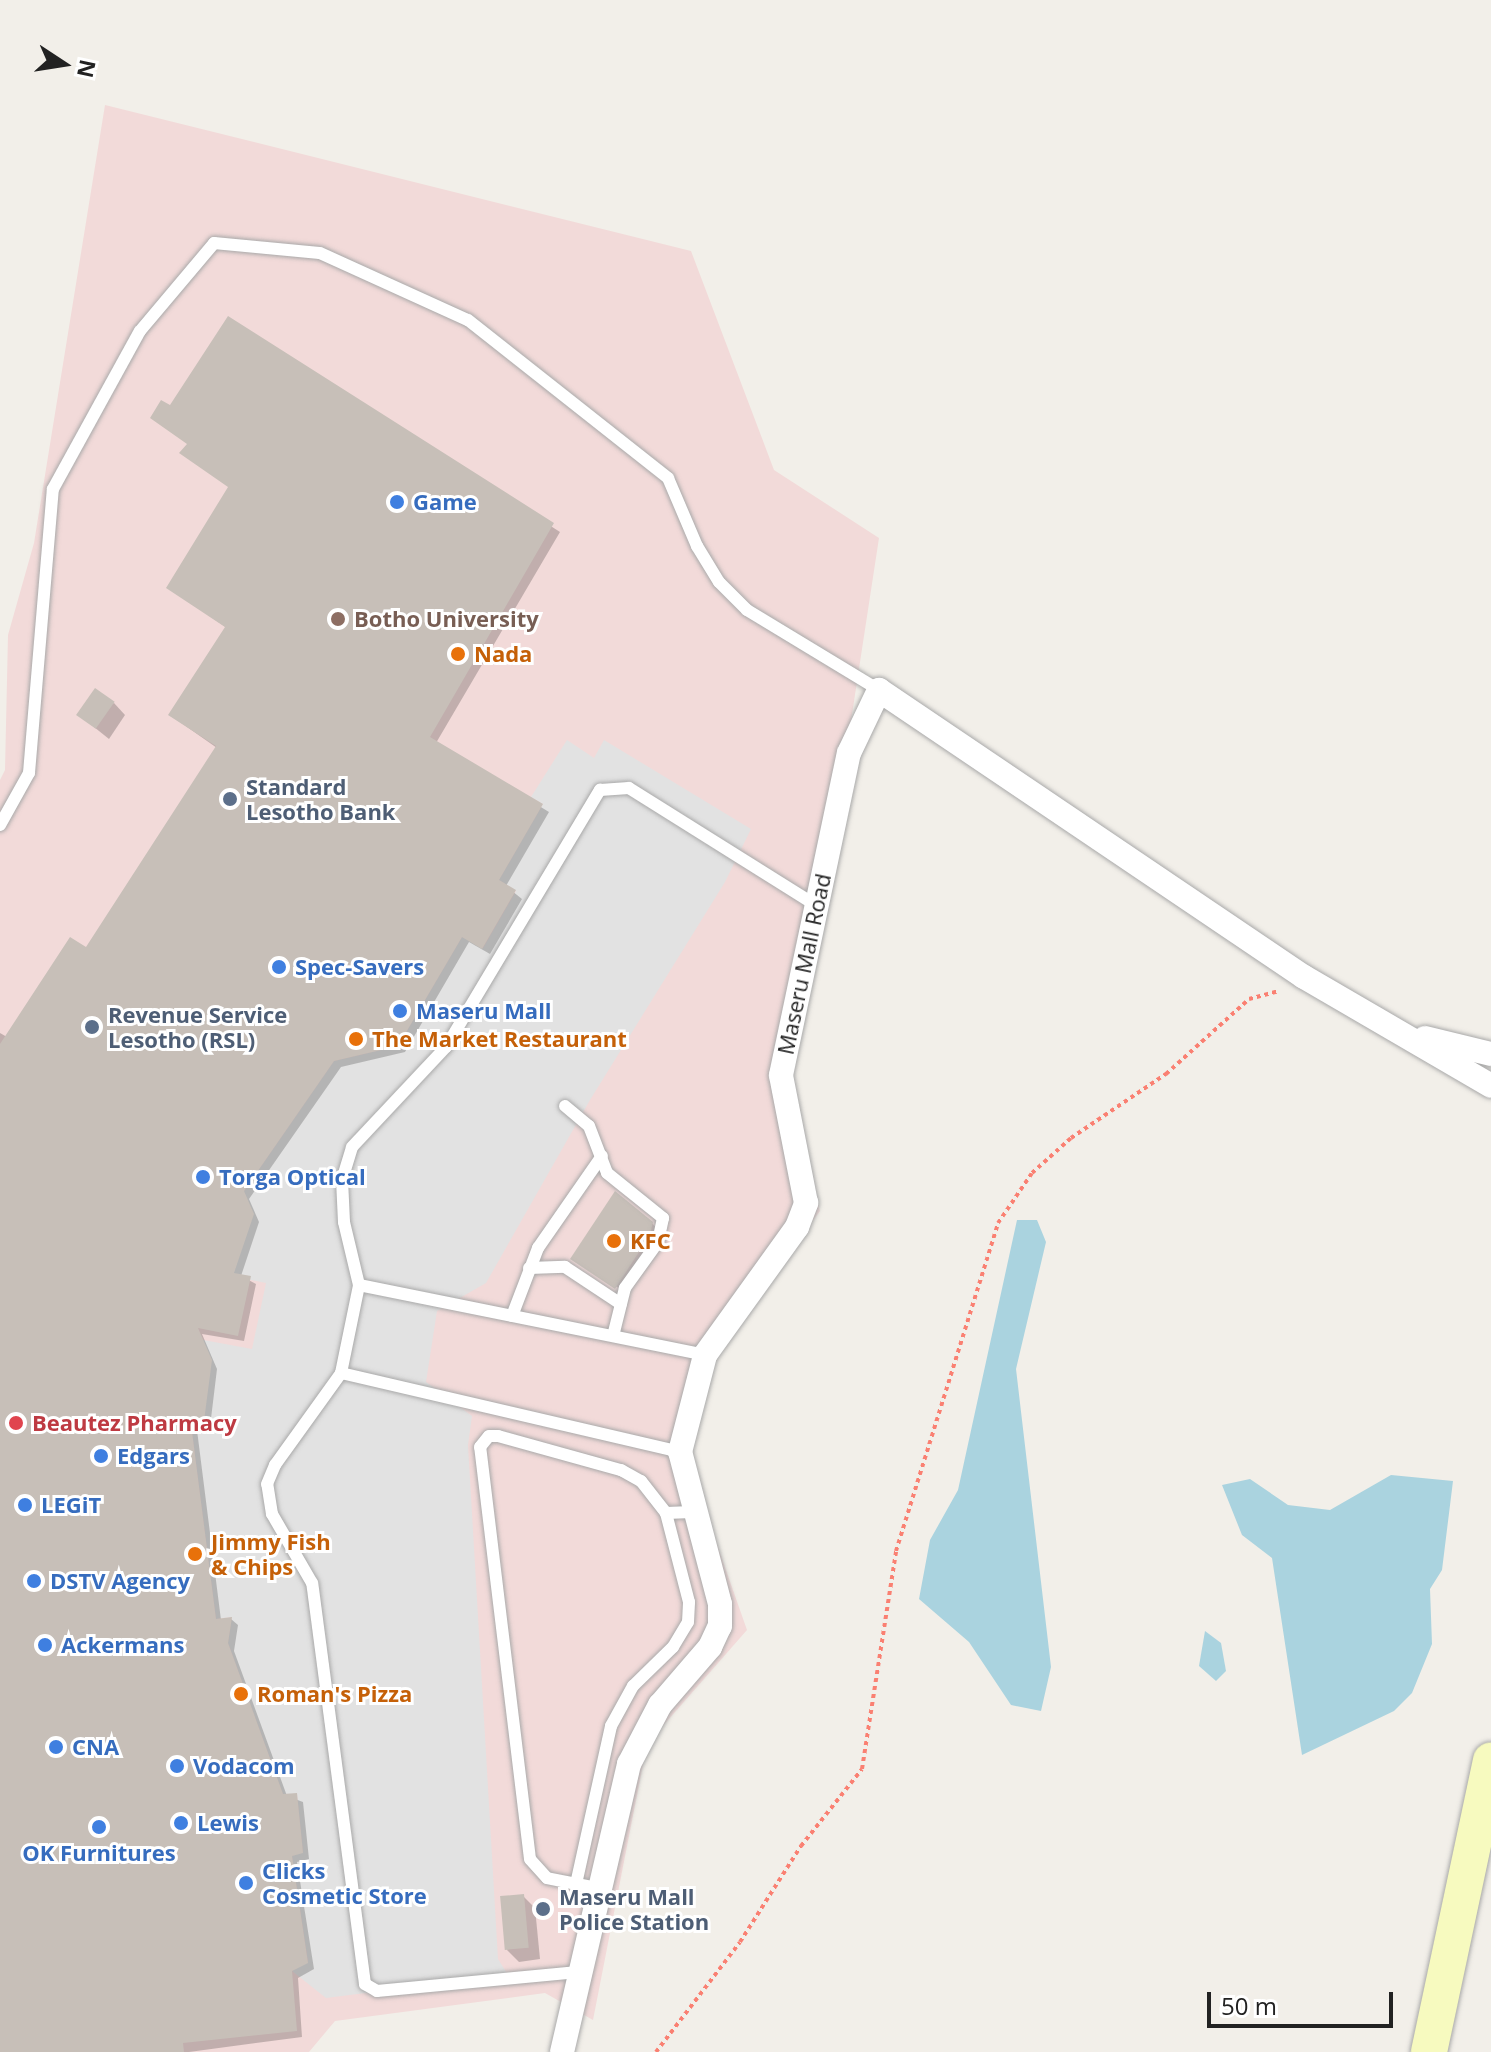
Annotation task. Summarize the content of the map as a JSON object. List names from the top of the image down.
{
  "streets": {
    "street": ["Maseru Mall Road"]
  },
  "places": [
    "Game",
    "Botho University",
    "Nada",
    "Standard Lesotho Bank",
    "Spec-Savers",
    "Maseru Mall",
    "Revenue Service Lesotho (RSL)",
    "The Market Restaurant",
    "Torga Optical",
    "KFC",
    "Beautez Pharmacy",
    "Edgars",
    "LEGiT",
    "Jimmy Fish & Chips",
    "DSTV Agency",
    "Ackermans",
    "Roman's Pizza",
    "CNA",
    "Vodacom",
    "Lewis",
    "OK Furnitures",
    "Clicks Cosmetic Store",
    "Maseru Mall Police Station"
  ],
  "scale_bar": "50 m",
  "north": "right"
}
